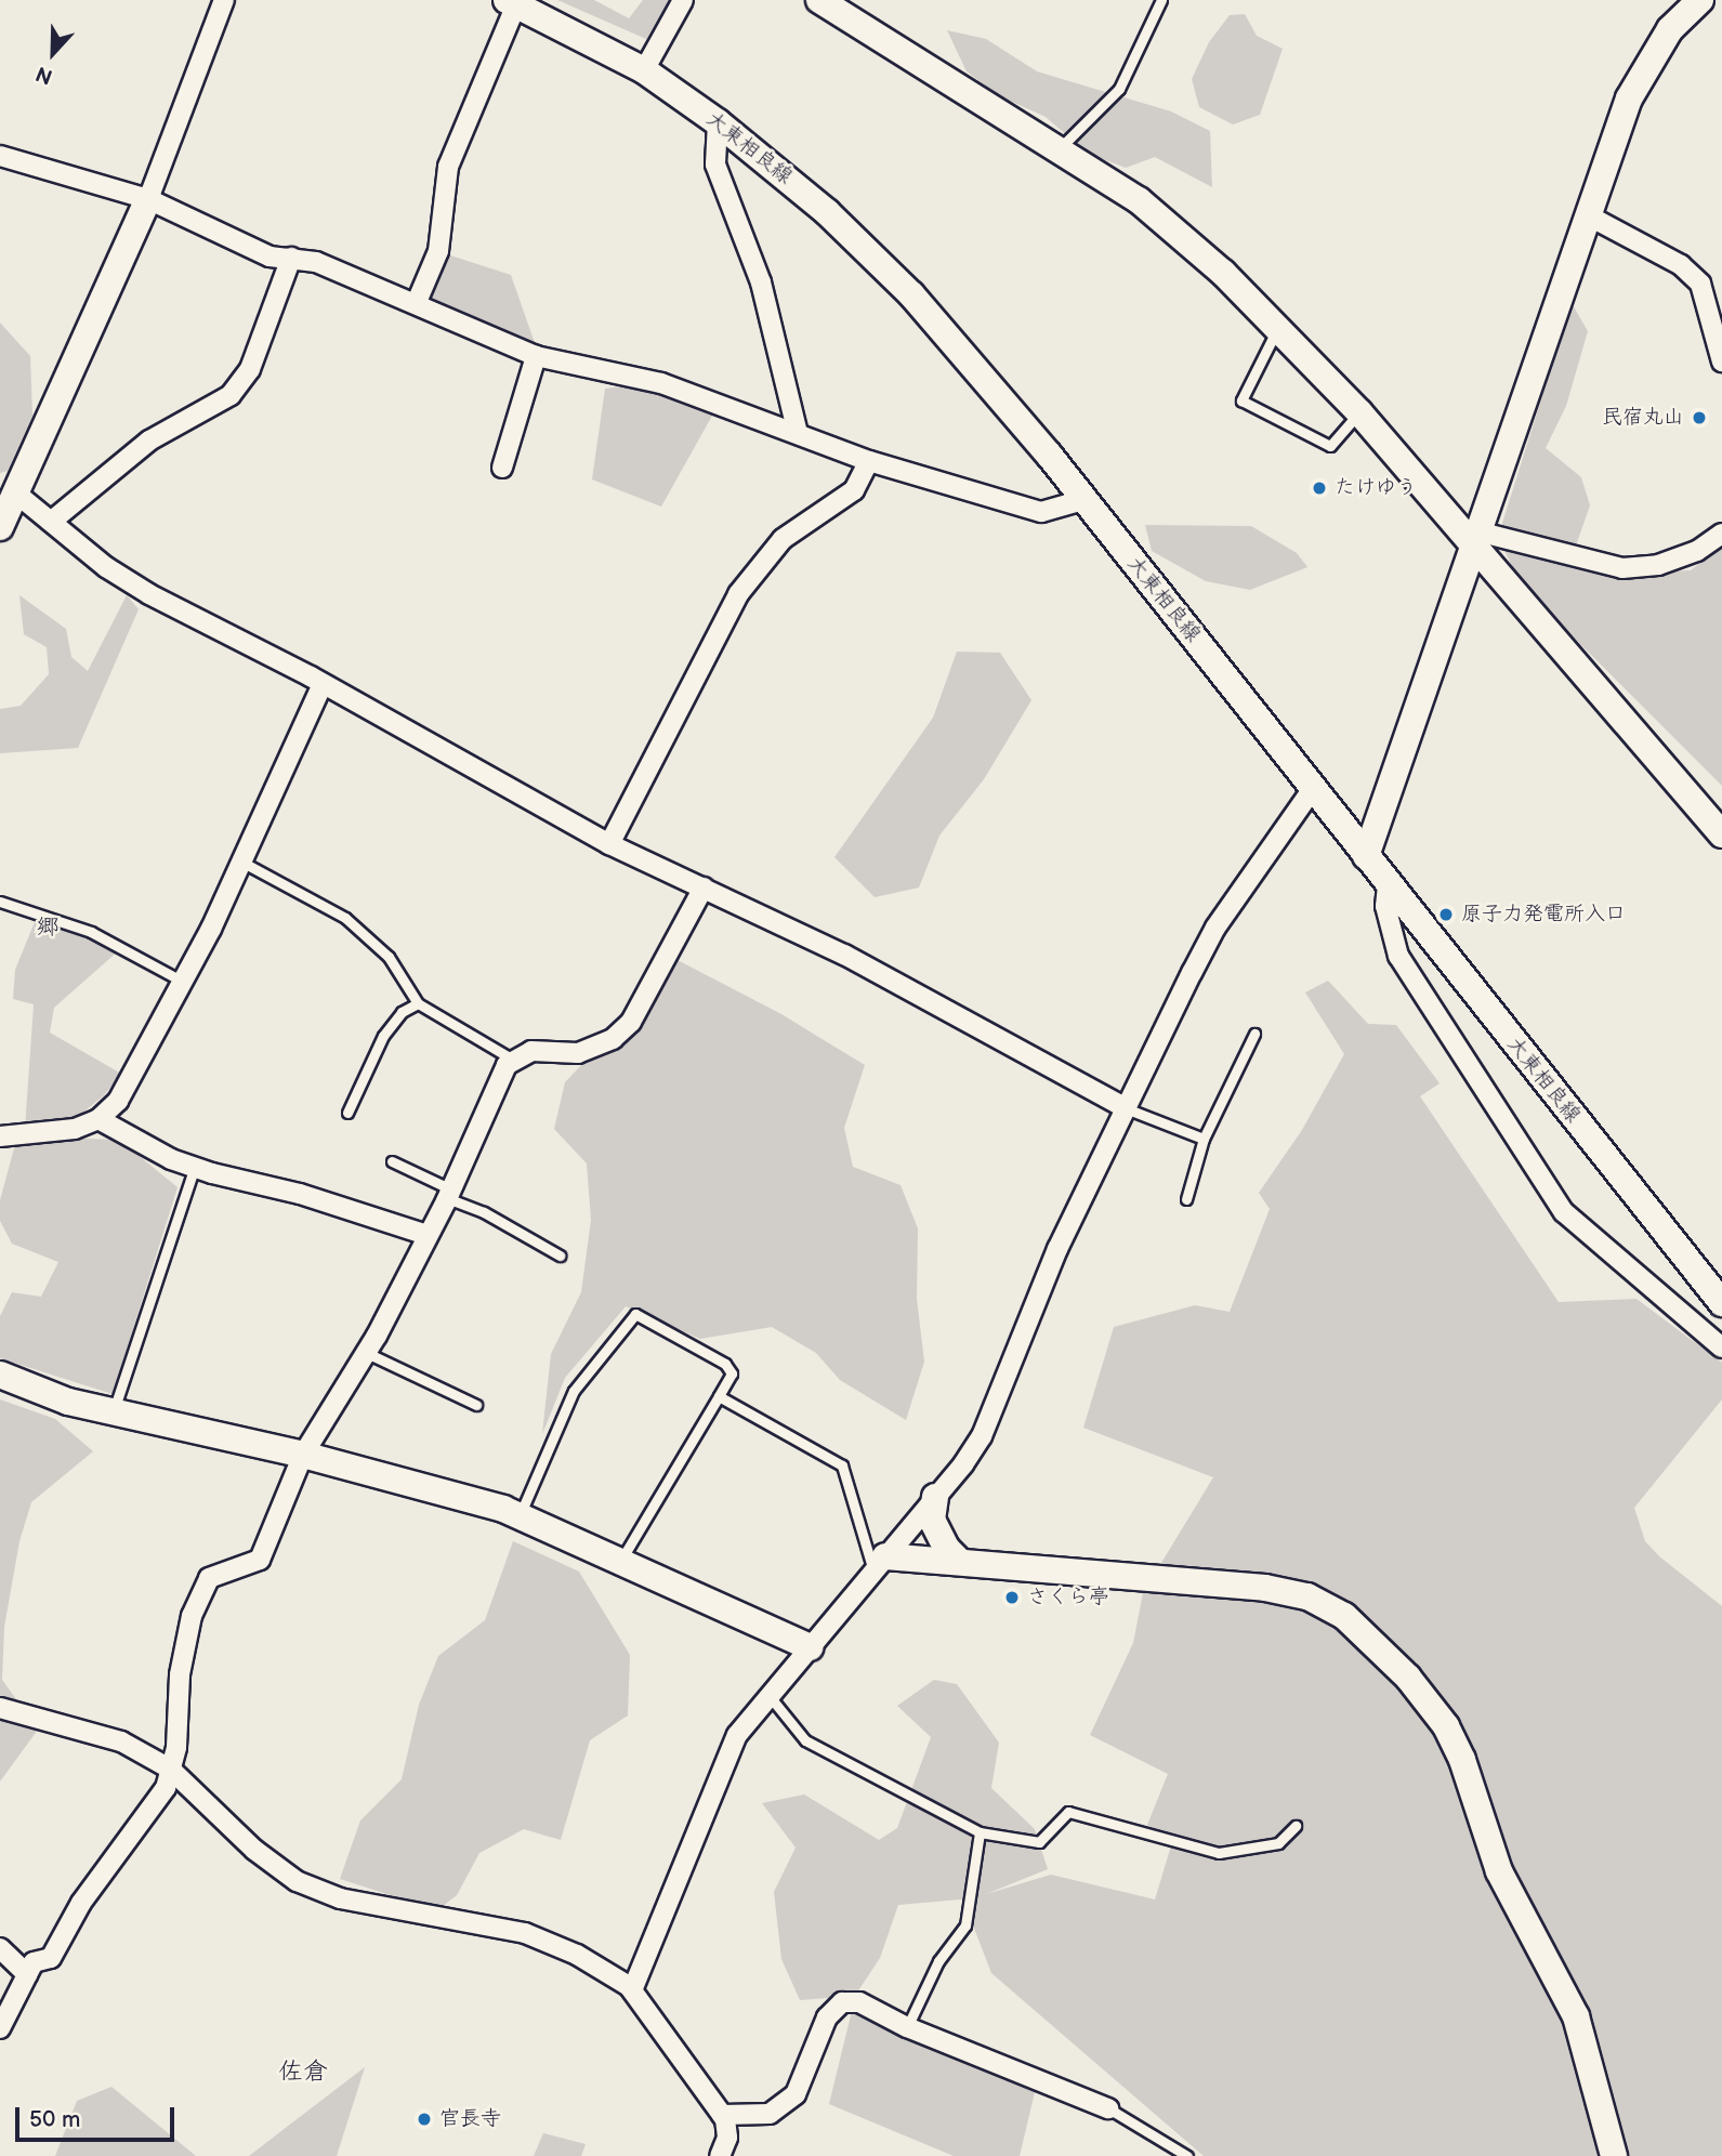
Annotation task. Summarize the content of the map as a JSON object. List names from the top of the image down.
{
  "streets": {
    "street": ["大東相良線"]
  },
  "districts": ["郷", "佐倉"],
  "places": [
    "民宿丸山",
    "たけゆう",
    "原子力発電所入口",
    "さくら亭",
    "官長寺"
  ],
  "scale_bar": "50 m",
  "north": "bottom"
}
